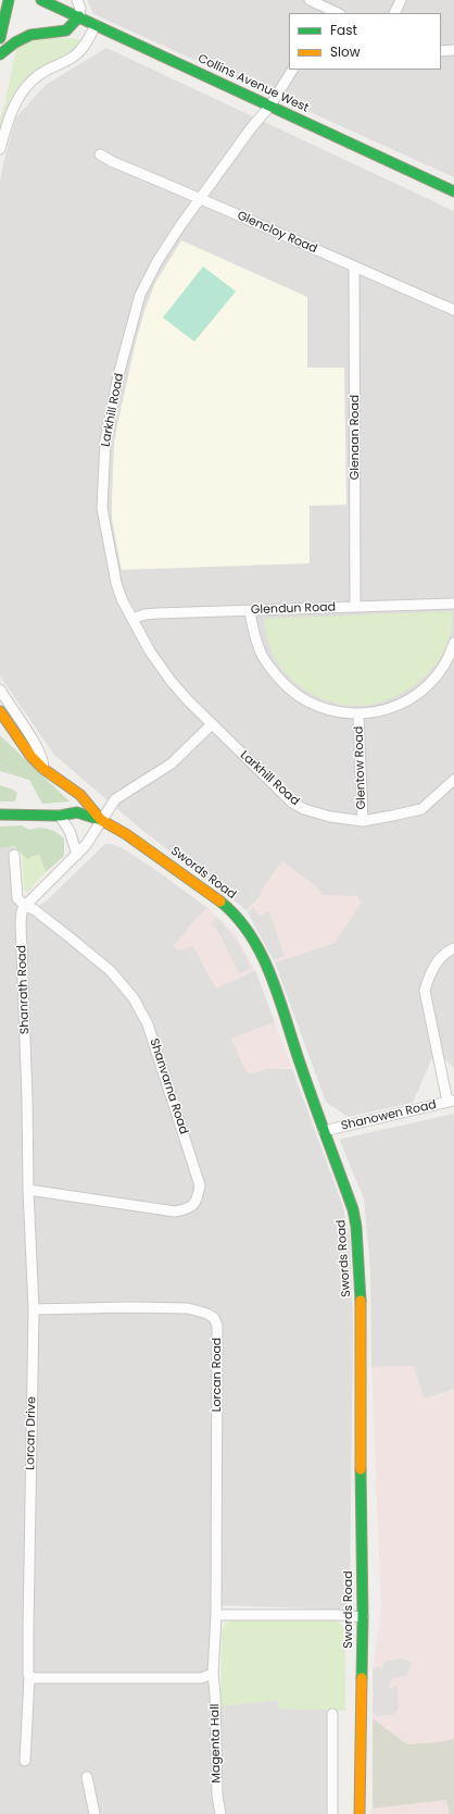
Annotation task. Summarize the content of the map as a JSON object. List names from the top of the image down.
{
  "streets": {
    "main road": ["Collins Avenue West", "Swords Road"],
    "street": [
      "Glencloy Road",
      "Larkhill Road",
      "Glenaan Road",
      "Glendun Road",
      "Glentow Road",
      "Shanrath Road",
      "Shanvarna Road",
      "Shanowen Road",
      "Lorcan Road",
      "Lorcan Drive",
      "Magenta Hall"
    ]
  },
  "crossings": [
    ["Collins Avenue West", "Larkhill Road"],
    ["Glencloy Road", "Larkhill Road"],
    ["Glencloy Road", "Glenaan Road"],
    ["Larkhill Road", "Glendun Road"],
    ["Larkhill Road", "Glentow Road"],
    ["Glenaan Road", "Glendun Road"],
    ["Glendun Road", "Glentow Road"],
    ["Swords Road", "Shanowen Road"],
    ["Shanrath Road", "Shanvarna Road"],
    ["Shanrath Road", "Lorcan Drive"],
    ["Shanvarna Road", "Lorcan Drive"],
    ["Lorcan Road", "Lorcan Drive"],
    ["Lorcan Road", "Magenta Hall"]
  ],
  "legend": ["Fast", "Slow"]
}
